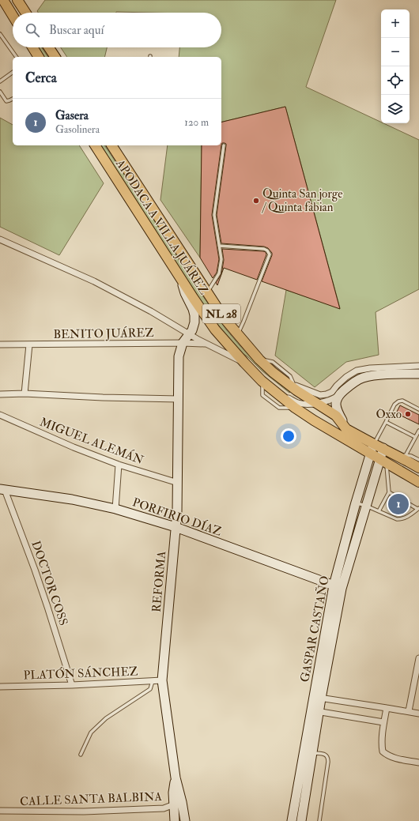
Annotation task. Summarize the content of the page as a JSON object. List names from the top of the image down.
{
  "streets": {
    "main road": ["APODACA A VILLA JUÁREZ", "NL 28"],
    "street": [
      "BENITO JUÁREZ",
      "MIGUEL ALEMÁN",
      "PORFIRIO DÍAZ",
      "REFORMA",
      "DOCTOR COSS",
      "GASPAR CASTAÑO",
      "PLATÓN SÁNCHEZ",
      "CALLE SANTA BALBINA"
    ]
  },
  "crossings": [
    ["APODACA A VILLA JUÁREZ", "GASPAR CASTAÑO"],
    ["BENITO JUÁREZ", "REFORMA"],
    ["MIGUEL ALEMÁN", "REFORMA"],
    ["PORFIRIO DÍAZ", "REFORMA"],
    ["PORFIRIO DÍAZ", "DOCTOR COSS"],
    ["PORFIRIO DÍAZ", "GASPAR CASTAÑO"],
    ["REFORMA", "PLATÓN SÁNCHEZ"],
    ["REFORMA", "CALLE SANTA BALBINA"],
    ["DOCTOR COSS", "PLATÓN SÁNCHEZ"]
  ],
  "places": ["Quinta San jorge / Quinta fabian", "Oxxo"],
  "page": {
    "map_buttons": ["+", "−"],
    "search": "Buscar aquí",
    "heading": "Cerca",
    "list": [
      {
        "mark": "1",
        "name": "Gasera",
        "note": "Gasolinera",
        "value": "120 m"
      }
    ],
    "pins": "1"
  }
}
